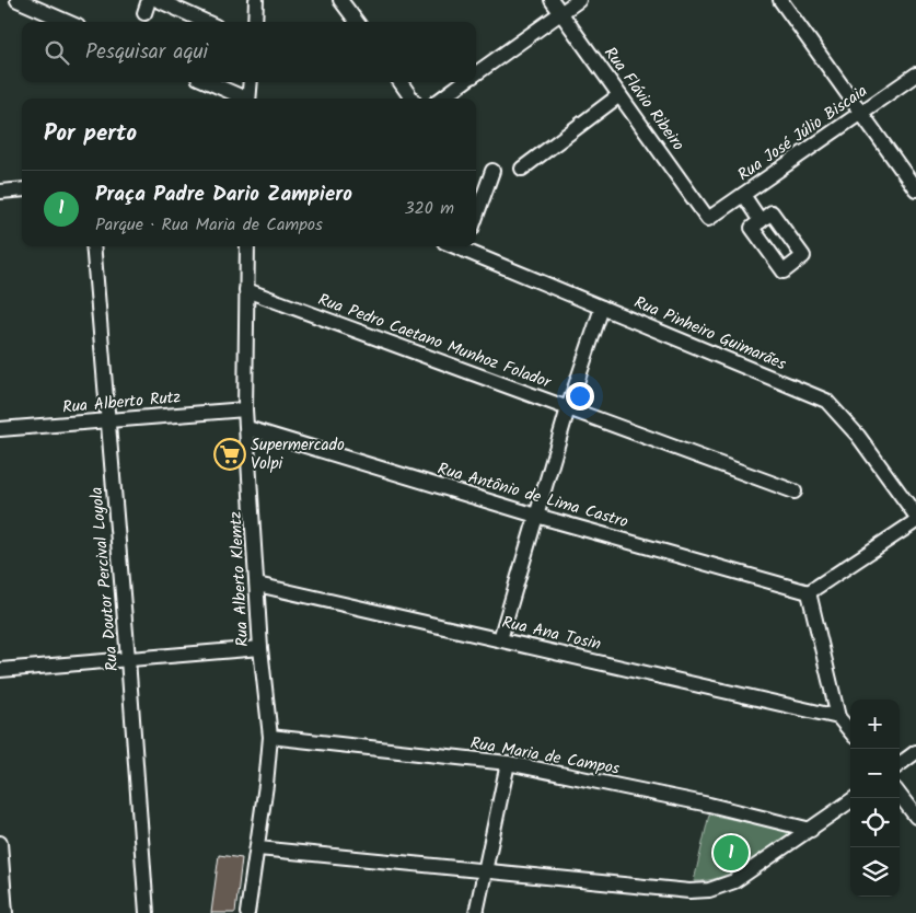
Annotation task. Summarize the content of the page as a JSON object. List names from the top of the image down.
{
  "streets": {
    "street": [
      "Rua Flávio Ribeiro",
      "Rua José Júlio Biscaia",
      "Rua Pinheiro Guimarães",
      "Rua Pedro Caetano Munhoz Folador",
      "Rua Alberto Rutz",
      "Rua Antônio de Lima Castro",
      "Rua Doutor Percival Loyola",
      "Rua Alberto Klemtz",
      "Rua Ana Tosin",
      "Rua Maria de Campos"
    ]
  },
  "crossings": [
    ["Rua Flávio Ribeiro", "Rua José Júlio Biscaia"],
    ["Rua Pedro Caetano Munhoz Folador", "Rua Alberto Klemtz"],
    ["Rua Alberto Rutz", "Rua Doutor Percival Loyola"],
    ["Rua Alberto Rutz", "Rua Alberto Klemtz"],
    ["Rua Antônio de Lima Castro", "Rua Alberto Klemtz"],
    ["Rua Alberto Klemtz", "Rua Ana Tosin"],
    ["Rua Alberto Klemtz", "Rua Maria de Campos"]
  ],
  "places": {
    "supermarket": ["Supermercado Volpi"]
  },
  "page": {
    "search": "Pesquisar aqui",
    "heading": "Por perto",
    "list": [
      {
        "mark": "1",
        "name": "Praça Padre Dario Zampiero",
        "note": "Parque · Rua Maria de Campos",
        "value": "320 m"
      }
    ],
    "map_buttons": ["+", "−"],
    "pins": "1"
  }
}
